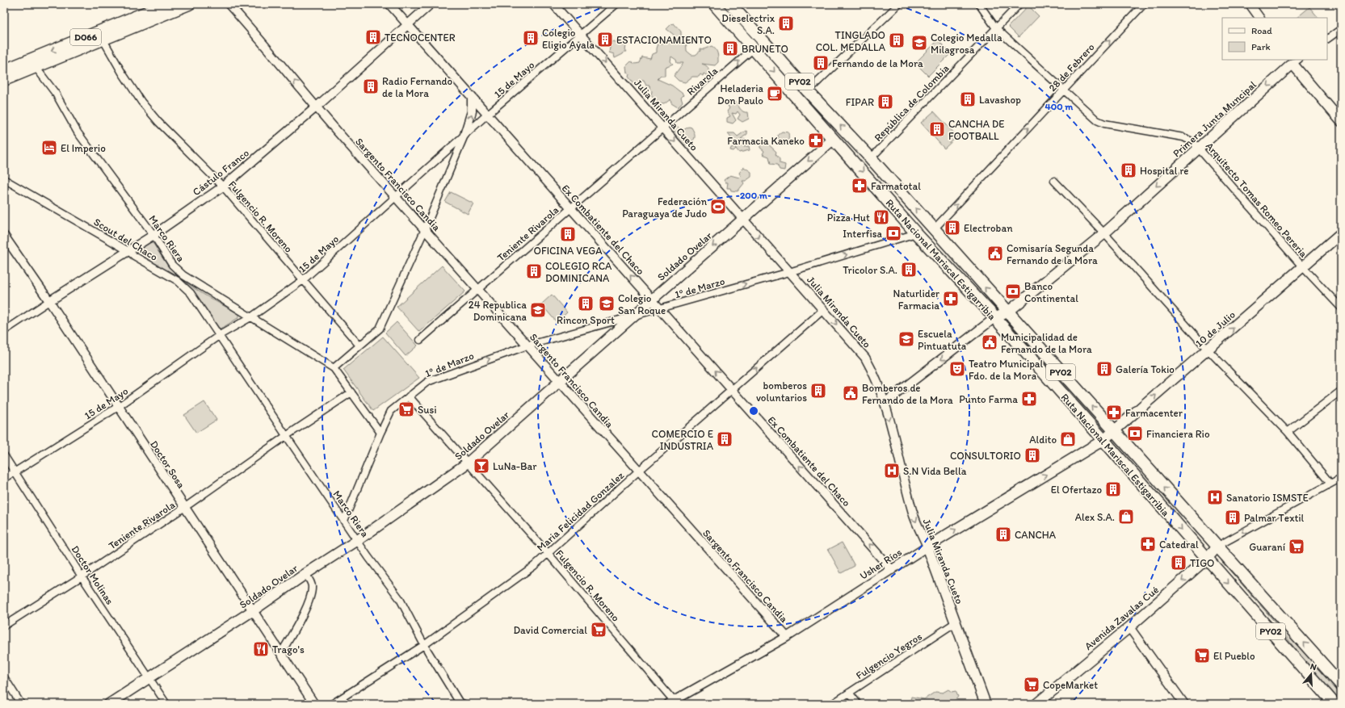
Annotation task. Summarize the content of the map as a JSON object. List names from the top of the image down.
{
  "streets": {
    "highway": ["D066", "PY02", "Ruta Nacional Mariscal Estigarribia"],
    "main road": [
      "Julia Miranda Cueto",
      "Primera Junta Muncipal",
      "Soldado Ovelar",
      "10 de Julio",
      "Usher Ríos",
      "Avenida Zavalas Cué"
    ],
    "street": [
      "28 de Febrero",
      "15 de Mayo",
      "Rivarola",
      "República de Colombia",
      "Cástulo Franco",
      "Sargento Francisco Candia",
      "Arquitecto Tomas Romeo Pereria",
      "Fulgencio R. Moreno",
      "Ex Combatiente del Chaco",
      "Teniente Rivarola",
      "Marco Riera",
      "Scout del Chaco",
      "1º de Marzo",
      "Doctor Sosa",
      "Maria Felicidad Gonzalez",
      "Doctor Molinas",
      "Fulgencio Yegros"
    ]
  },
  "crossings": [
    ["D066", "Fulgencio R. Moreno"],
    ["D066", "Marco Riera"],
    ["28 de Febrero", "Arquitecto Tomas Romeo Pereria"],
    ["28 de Febrero", "Ruta Nacional Mariscal Estigarribia"],
    ["15 de Mayo", "Julia Miranda Cueto"],
    ["15 de Mayo", "Sargento Francisco Candia"],
    ["15 de Mayo", "Fulgencio R. Moreno"],
    ["15 de Mayo", "Ex Combatiente del Chaco"],
    ["15 de Mayo", "Marco Riera"],
    ["15 de Mayo", "Scout del Chaco"],
    ["15 de Mayo", "Doctor Sosa"],
    ["15 de Mayo", "Doctor Molinas"],
    ["Rivarola", "Julia Miranda Cueto"],
    ["Rivarola", "Teniente Rivarola"],
    ["Rivarola", "Ruta Nacional Mariscal Estigarribia"],
    ["República de Colombia", "Arquitecto Tomas Romeo Pereria"],
    ["República de Colombia", "Ruta Nacional Mariscal Estigarribia"],
    ["Julia Miranda Cueto", "Teniente Rivarola"],
    ["Julia Miranda Cueto", "Soldado Ovelar"],
    ["Julia Miranda Cueto", "1º de Marzo"],
    ["Julia Miranda Cueto", "Maria Felicidad Gonzalez"],
    ["Julia Miranda Cueto", "Usher Ríos"],
    ["Julia Miranda Cueto", "Fulgencio Yegros"],
    ["Primera Junta Muncipal", "Arquitecto Tomas Romeo Pereria"],
    ["Primera Junta Muncipal", "Ruta Nacional Mariscal Estigarribia"],
    ["Cástulo Franco", "Sargento Francisco Candia"],
    ["Cástulo Franco", "Fulgencio R. Moreno"],
    ["Cástulo Franco", "Ex Combatiente del Chaco"],
    ["Cástulo Franco", "Marco Riera"],
    ["Cástulo Franco", "Scout del Chaco"],
    ["Cástulo Franco", "Doctor Sosa"],
    ["Sargento Francisco Candia", "Teniente Rivarola"],
    ["Sargento Francisco Candia", "Soldado Ovelar"],
    ["Sargento Francisco Candia", "1º de Marzo"],
    ["Sargento Francisco Candia", "Maria Felicidad Gonzalez"],
    ["Sargento Francisco Candia", "Usher Ríos"],
    ["Arquitecto Tomas Romeo Pereria", "10 de Julio"],
    ["Fulgencio R. Moreno", "Soldado Ovelar"],
    ["Fulgencio R. Moreno", "1º de Marzo"],
    ["Fulgencio R. Moreno", "Maria Felicidad Gonzalez"],
    ["Fulgencio R. Moreno", "Usher Ríos"],
    ["Ex Combatiente del Chaco", "Teniente Rivarola"],
    ["Ex Combatiente del Chaco", "Soldado Ovelar"],
    ["Ex Combatiente del Chaco", "1º de Marzo"],
    ["Ex Combatiente del Chaco", "Maria Felicidad Gonzalez"],
    ["Ex Combatiente del Chaco", "Usher Ríos"],
    ["Teniente Rivarola", "Marco Riera"],
    ["Teniente Rivarola", "Doctor Sosa"],
    ["Teniente Rivarola", "Doctor Molinas"],
    ["Marco Riera", "Scout del Chaco"],
    ["Marco Riera", "Soldado Ovelar"],
    ["Marco Riera", "1º de Marzo"],
    ["Marco Riera", "Maria Felicidad Gonzalez"],
    ["Soldado Ovelar", "Ruta Nacional Mariscal Estigarribia"],
    ["Soldado Ovelar", "1º de Marzo"],
    ["Soldado Ovelar", "Doctor Sosa"],
    ["Soldado Ovelar", "Doctor Molinas"],
    ["Ruta Nacional Mariscal Estigarribia", "1º de Marzo"],
    ["Ruta Nacional Mariscal Estigarribia", "10 de Julio"],
    ["Ruta Nacional Mariscal Estigarribia", "Usher Ríos"],
    ["Ruta Nacional Mariscal Estigarribia", "Avenida Zavalas Cué"],
    ["10 de Julio", "Usher Ríos"]
  ],
  "one_way": [
    "28 de Febrero",
    "Rivarola",
    "Julia Miranda Cueto",
    "Primera Junta Muncipal",
    "Ex Combatiente del Chaco",
    "1º de Marzo",
    "10 de Julio",
    "Usher Ríos",
    "Avenida Zavalas Cué"
  ],
  "places": {
    "building": [
      "Dieselectrix S.A.",
      "TECNOCENTER",
      "Colegio Eligio Ayala",
      "ESTACIONAMIENTO",
      "TINGLADO COL. MEDALLA",
      "BRUNETO",
      "Fernando de la Mora",
      "Radio Fernando de la Mora",
      "Lavashop",
      "FIPAR",
      "CANCHA DE FOOTBALL",
      "Hospital re",
      "Electroban",
      "OFICINA VEGA",
      "Tricolor S.A.",
      "COLEGIO RCA DOMINICANA",
      "Rincon Sport",
      "Galería Tokio",
      "bomberos voluntarios",
      "COMERCIO E INDUSTRIA",
      "CONSULTORIO",
      "El Ofertazo",
      "Palmar Textil",
      "CANCHA",
      "TIGO"
    ],
    "school or university": [
      "Colegio Medalla Milagrosa",
      "Colegio San Roque",
      "24 Republica Dominicana",
      "Escuela Pintuatuta"
    ],
    "cafe": ["Heladeria Don Paulo"],
    "pharmacy": [
      "Farmacia Kaneko",
      "Farmatotal",
      "Naturlider Farmacia",
      "Punto Farma",
      "Farmacenter",
      "Catedral"
    ],
    "hotel": ["El Imperio"],
    "sports": ["Federación Paraguaya de Judo"],
    "restaurant": ["Pizza Hut", "Trago's"],
    "bank": ["Interfisa", "Banco Continental", "Financiera Rio"],
    "public building": ["Comisaría Segunda Fernando de la Mora", "Municipalidad de Fernando de la Mora", "Bomberos de Fernando de la Mora"],
    "theatre": ["Teatro Municipal Fdo. de la Mora"],
    "supermarket": [
      "Susi",
      "Guaraní",
      "David Comercial",
      "El Pueblo",
      "CopeMarket"
    ],
    "shop": ["Aldito", "Alex S.A."],
    "bar": ["LuNa-Bar"],
    "hospital": ["S.N Vida Bella", "Sanatorio ISMSTE"]
  },
  "legend": ["Road", "Park"],
  "north": "top",
  "rings": ["400 m", "200 m"]
}
